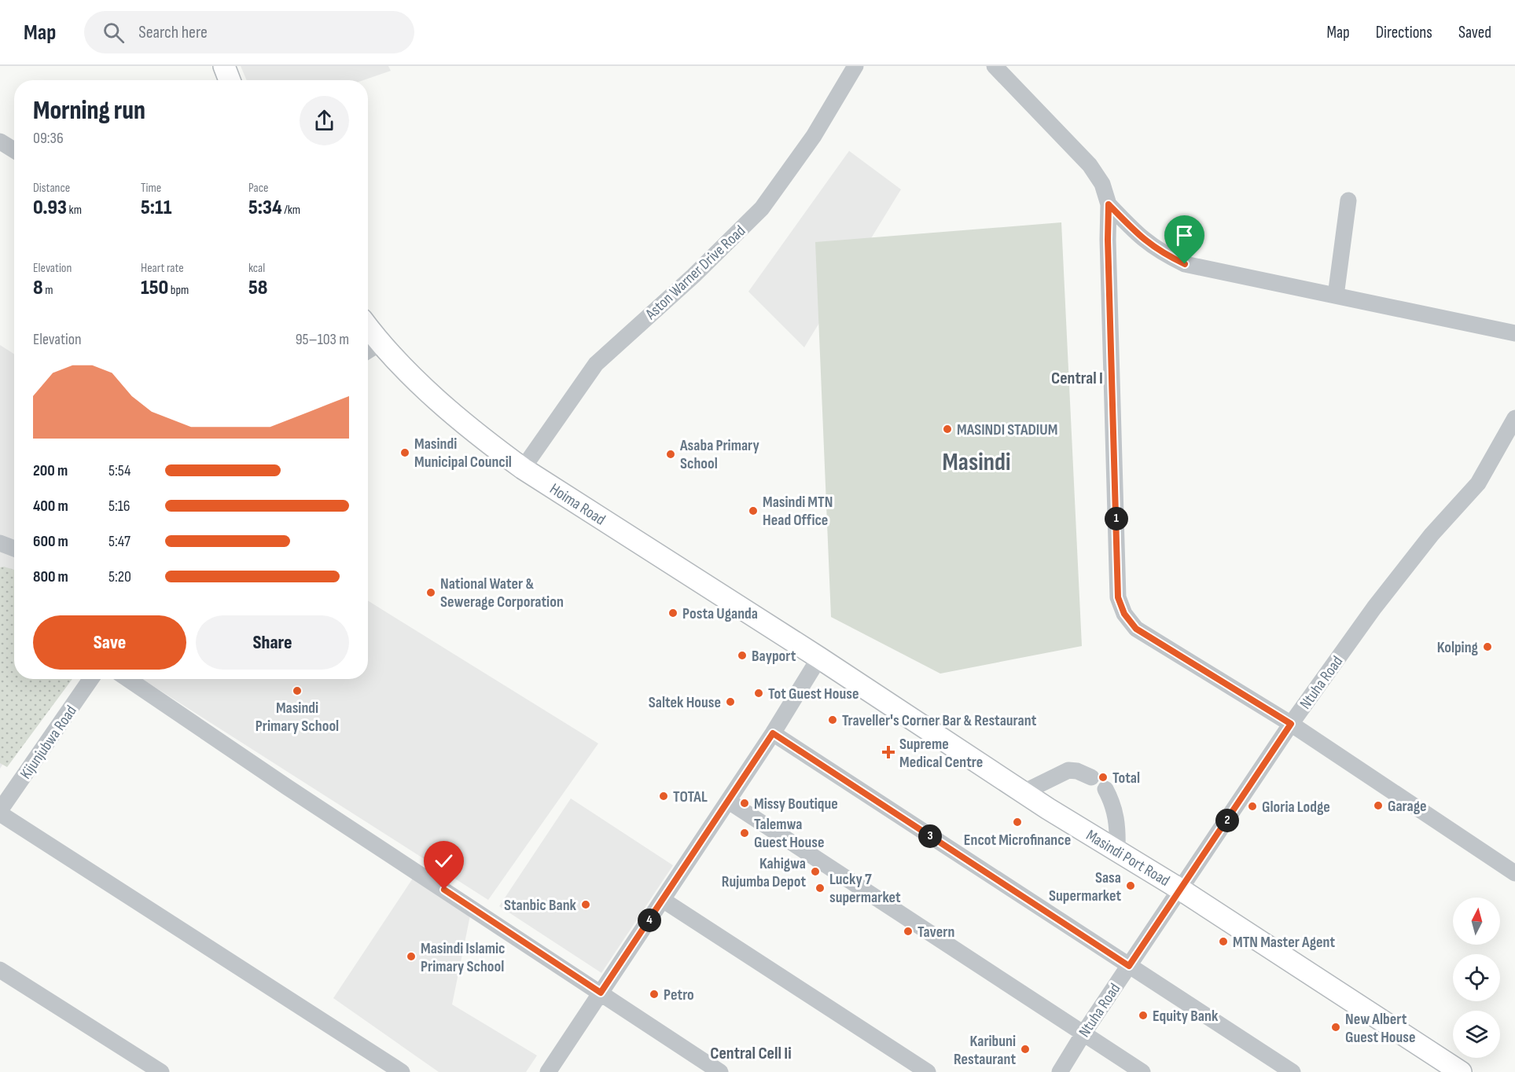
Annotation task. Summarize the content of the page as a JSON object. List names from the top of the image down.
{
  "streets": {
    "main road": ["Hoima Road", "Masindi Port Road"],
    "street": ["Aston Warner Drive Road", "Ntuha Road", "Kijunjubwa Road"]
  },
  "crossings": [
    ["Aston Warner Drive Road", "Hoima Road"],
    ["Hoima Road", "Masindi Port Road"],
    ["Ntuha Road", "Masindi Port Road"]
  ],
  "districts": ["Central I", "Masindi", "Central Cell Ii"],
  "places": {
    "other": [
      "MASINDI STADIUM",
      "Masindi Municipal Council",
      "Asaba Primary School",
      "Masindi MTN Head Office",
      "National Water & Sewerage Corporation",
      "Posta Uganda",
      "Kolping",
      "Bayport",
      "Masindi Primary School",
      "Tot Guest House",
      "Saltek House",
      "Traveller's Corner Bar & Restaurant",
      "Total",
      "TOTAL",
      "Missy Boutique",
      "Garage",
      "Gloria Lodge",
      "Encot Microfinance",
      "Talemwa Guest House",
      "Kahigwa Rujumba Depot",
      "Sasa Supermarket",
      "Lucky 7 supermarket",
      "Stanbic Bank",
      "Tavern",
      "MTN Master Agent",
      "Masindi Islamic Primary School",
      "Petro",
      "Equity Bank",
      "New Albert Guest House",
      "Karibuni Restaurant"
    ],
    "health": ["Supreme Medical Centre"]
  },
  "north": "top",
  "page": {
    "header": "Map",
    "search": "Search here",
    "nav": ["Map", "Directions", "Saved"],
    "heading": ["Morning run", "09:36"],
    "stats": [
      ["Distance", "0.93 km"],
      ["Time", "5:11"],
      ["Pace", "5:34 /km"],
      ["Elevation", "8 m"],
      ["Heart rate", "150 bpm"],
      ["kcal", "58"]
    ],
    "chart": ["Elevation", "95–103 m"],
    "list": [
      {
        "name": "200 m",
        "note": "5:54"
      },
      {
        "name": "400 m",
        "note": "5:16"
      },
      {
        "name": "600 m",
        "note": "5:47"
      },
      {
        "name": "800 m",
        "note": "5:20"
      }
    ],
    "pins": [
      "1",
      "2",
      "3",
      "4"
    ],
    "buttons": ["Save", "Share"]
  }
}
